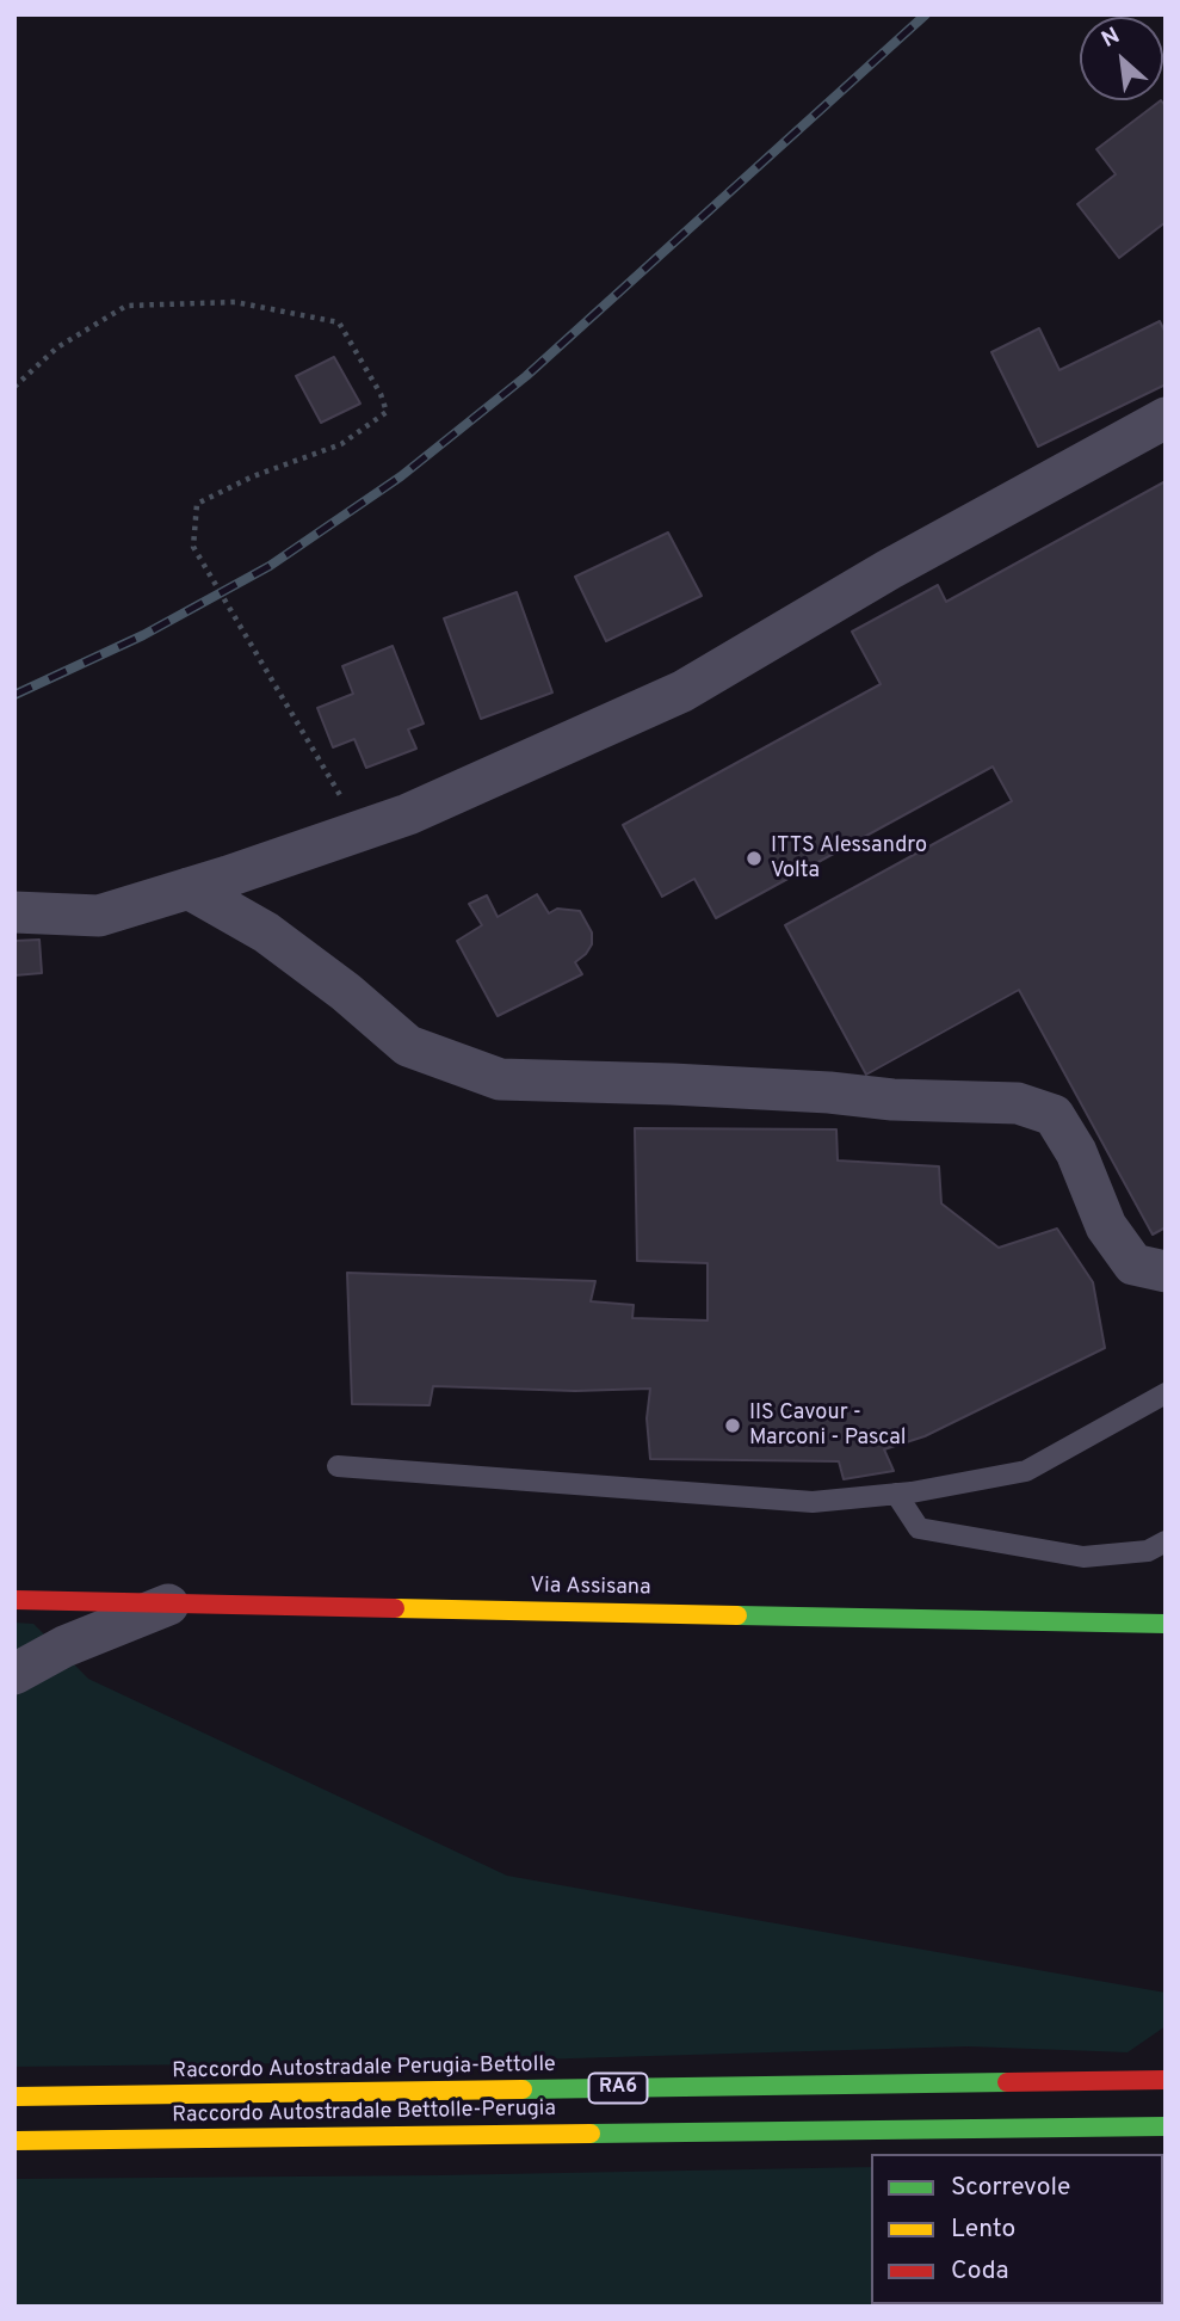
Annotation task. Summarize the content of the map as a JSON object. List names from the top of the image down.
{
  "streets": {
    "main road": [
      "Via Assisana",
      "Raccordo Autostradale Perugia-Bettolle",
      "RA6",
      "Raccordo Autostradale Bettolle-Perugia"
    ]
  },
  "places": ["ITTS Alessandro Volta", "IIS Cavour - Marconi - Pascal"],
  "legend": ["Scorrevole", "Lento", "Coda"],
  "north": "top left"
}
